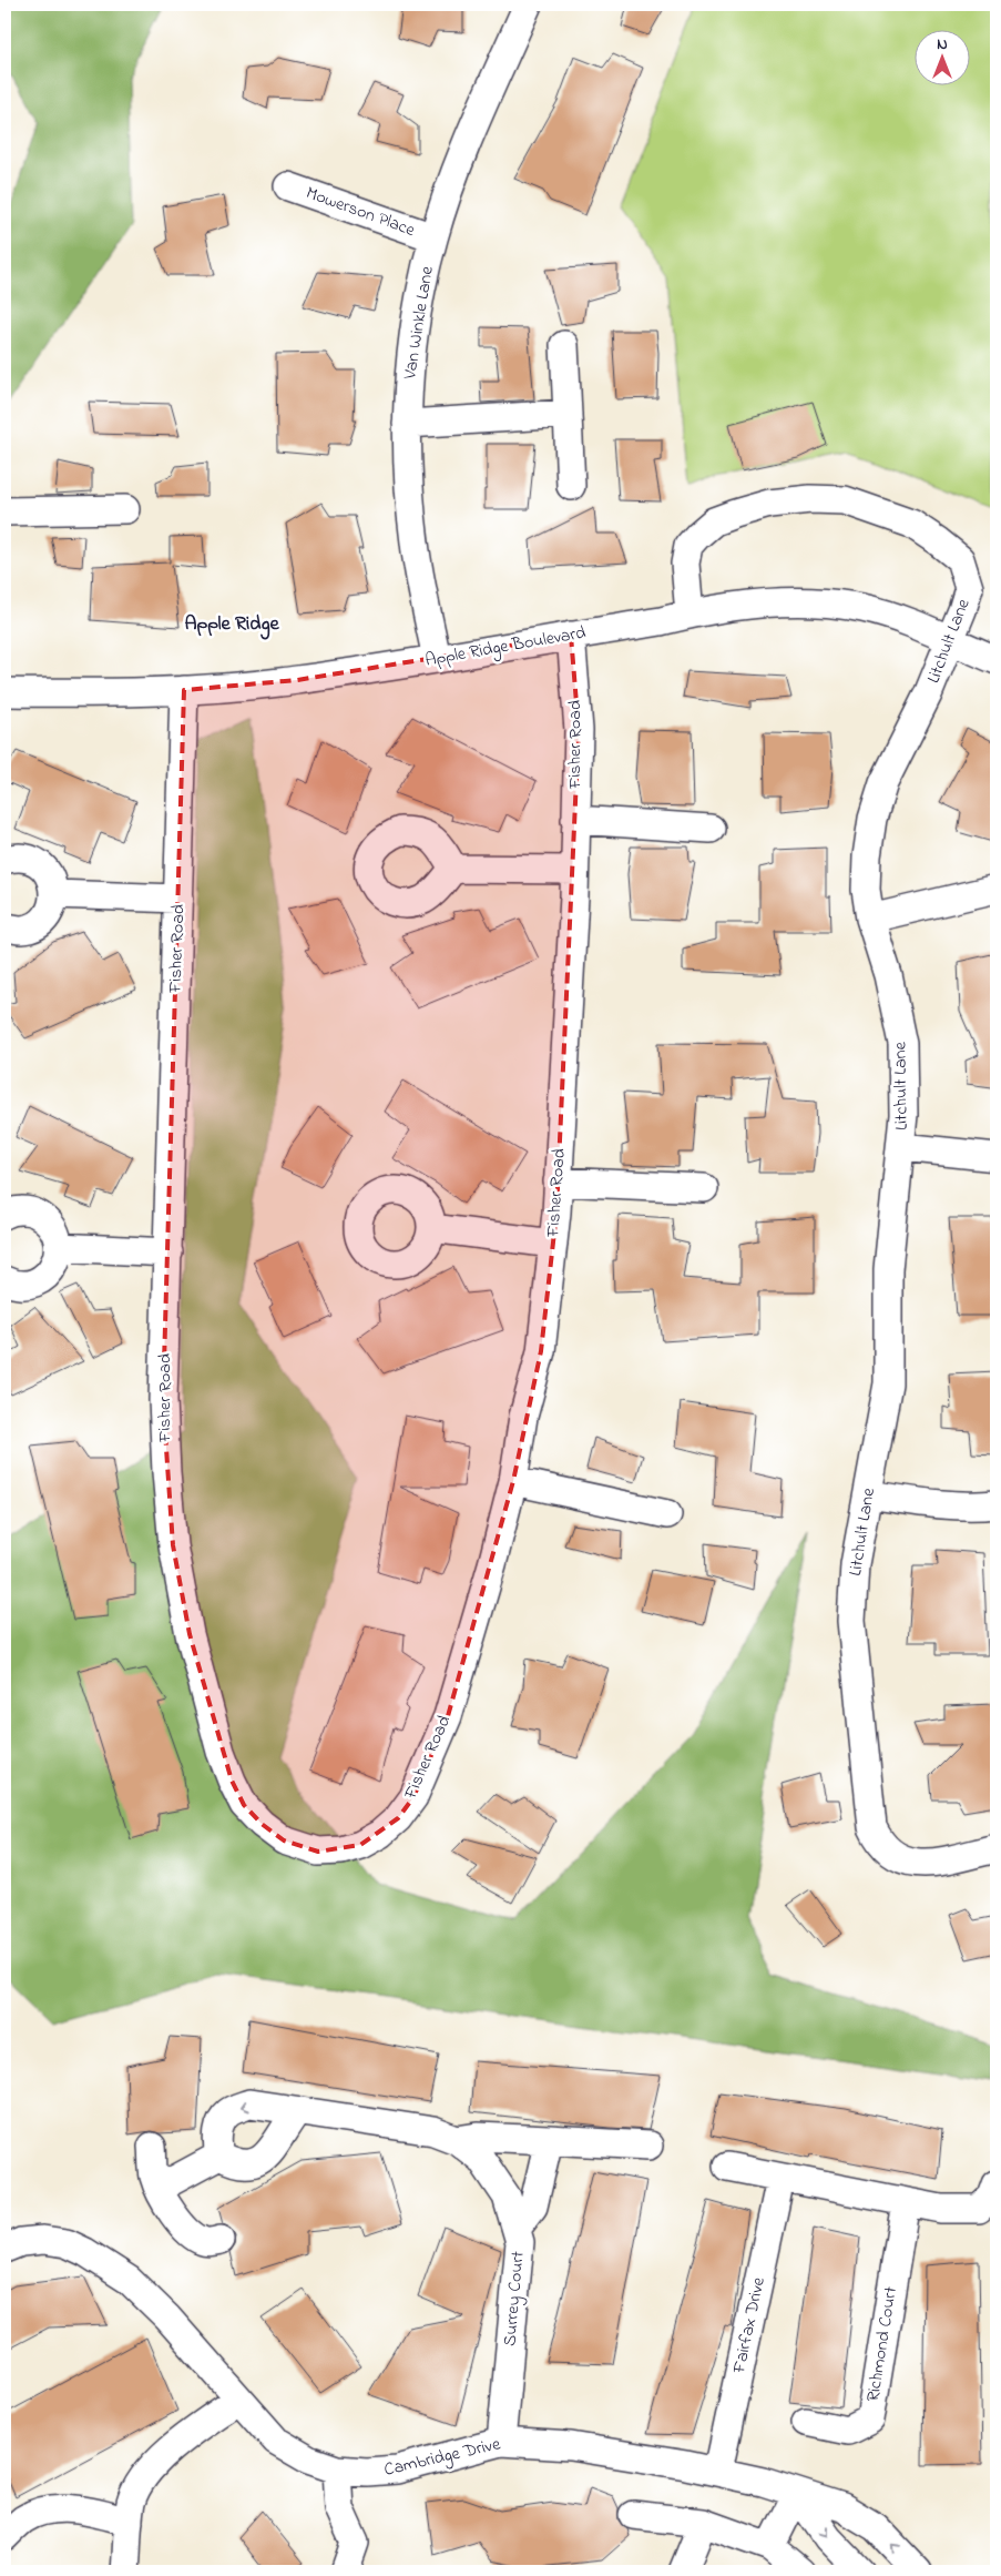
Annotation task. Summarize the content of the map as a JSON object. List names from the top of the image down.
{
  "streets": {
    "street": [
      "Mowerson Place",
      "Van Winkle Lane",
      "Litchult Lane",
      "Apple Ridge Boulevard",
      "Fisher Road",
      "Surrey Court",
      "Fairfax Drive",
      "Richmond Court",
      "Cambridge Drive"
    ]
  },
  "crossings": [
    ["Mowerson Place", "Van Winkle Lane"],
    ["Van Winkle Lane", "Apple Ridge Boulevard"],
    ["Litchult Lane", "Apple Ridge Boulevard"],
    ["Apple Ridge Boulevard", "Fisher Road"],
    ["Surrey Court", "Cambridge Drive"],
    ["Fairfax Drive", "Cambridge Drive"]
  ],
  "districts": ["Apple Ridge"],
  "north": "top"
}
